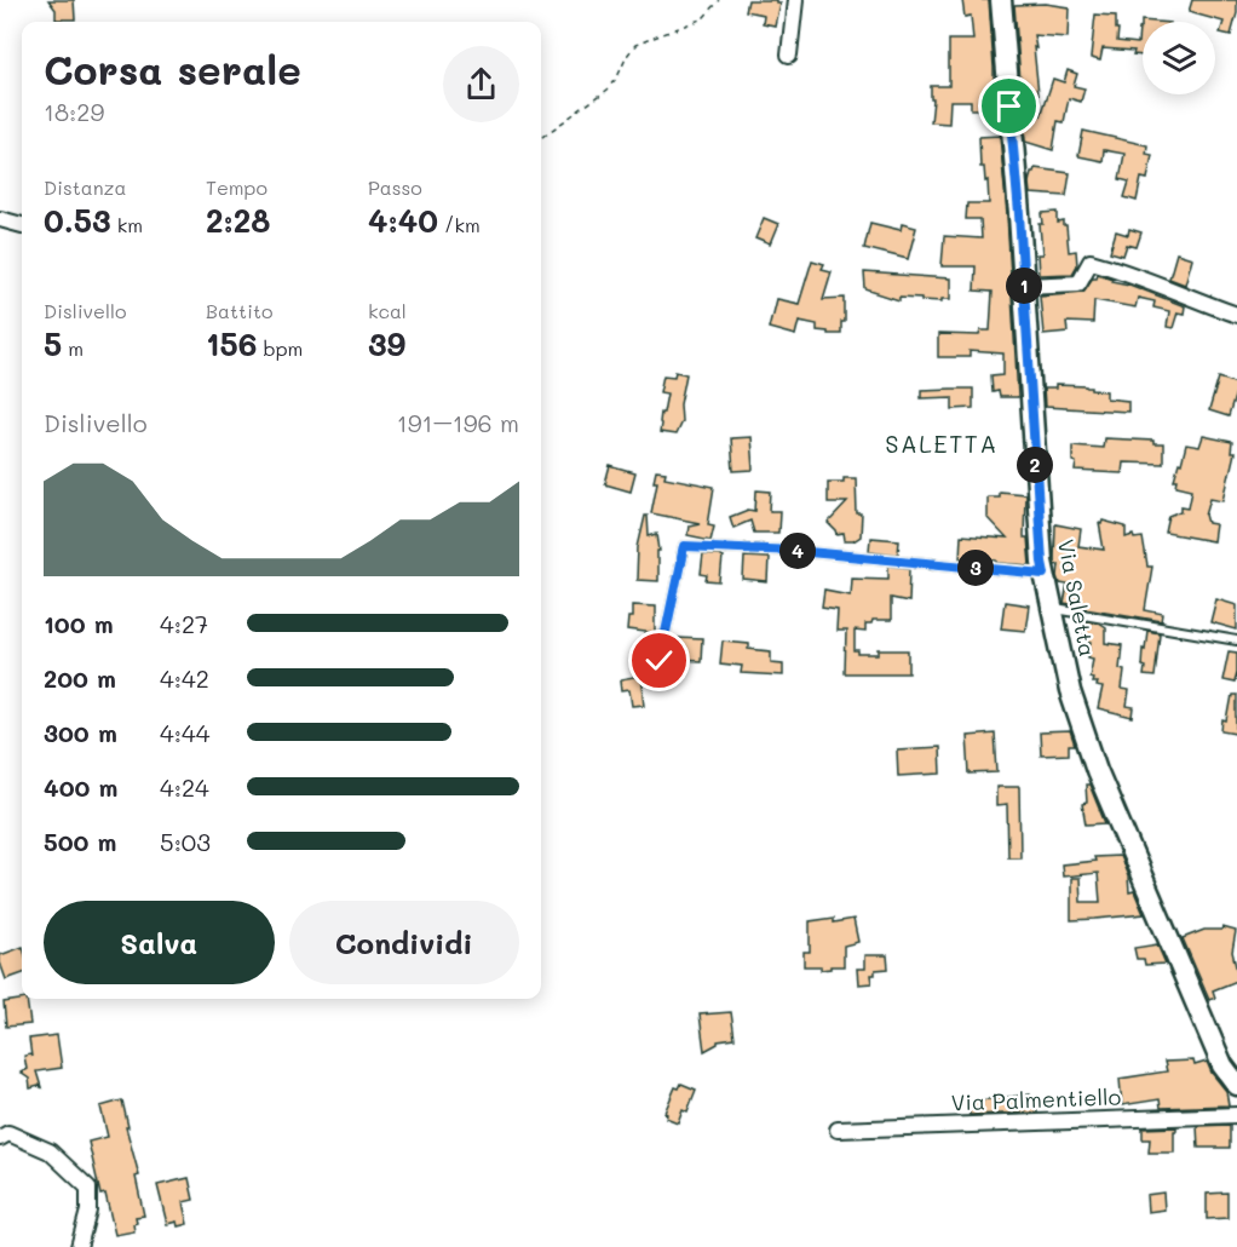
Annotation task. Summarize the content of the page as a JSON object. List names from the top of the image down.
{
  "streets": {
    "street": ["Via Saletta", "Via Palmentiello"]
  },
  "districts": ["SALETTA"],
  "page": {
    "heading": ["Corsa serale", "18:29"],
    "stats": [
      ["Distanza", "0.53 km"],
      ["Tempo", "2:28"],
      ["Passo", "4:40 /km"],
      ["Dislivello", "5 m"],
      ["Battito", "156 bpm"],
      ["kcal", "39"]
    ],
    "pins": [
      "1",
      "2",
      "4",
      "3"
    ],
    "chart": ["Dislivello", "191–196 m"],
    "list": [
      {
        "name": "100 m",
        "note": "4:27"
      },
      {
        "name": "200 m",
        "note": "4:42"
      },
      {
        "name": "300 m",
        "note": "4:44"
      },
      {
        "name": "400 m",
        "note": "4:24"
      },
      {
        "name": "500 m",
        "note": "5:03"
      }
    ],
    "buttons": ["Salva", "Condividi"]
  }
}
